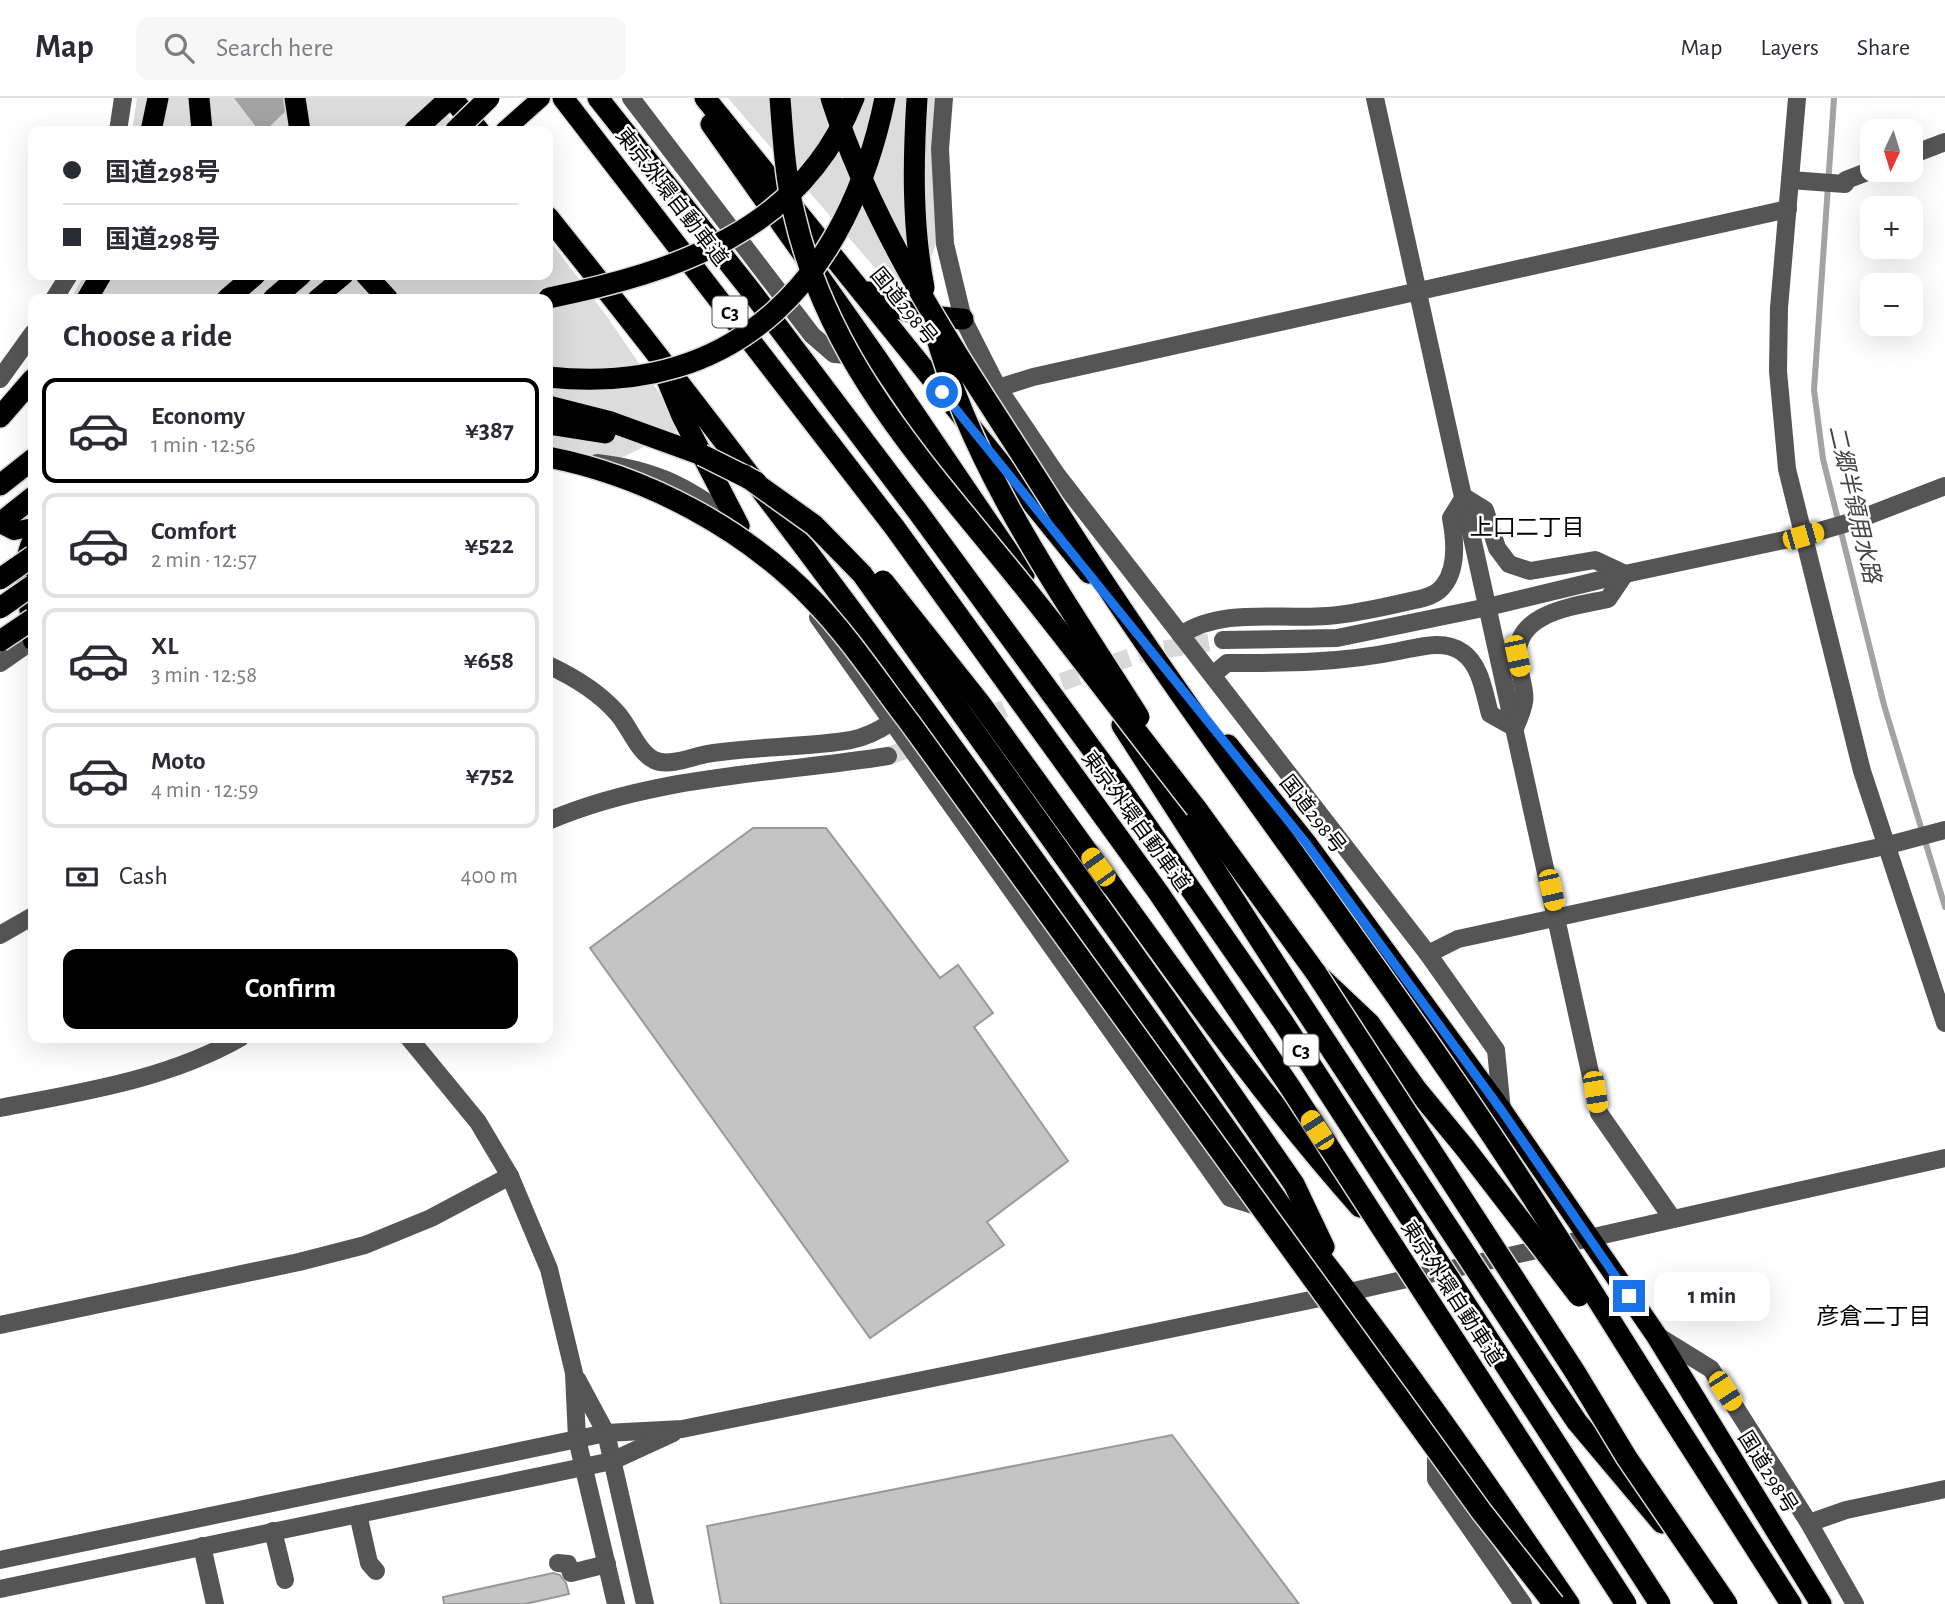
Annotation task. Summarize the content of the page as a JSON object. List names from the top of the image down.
{
  "streets": {
    "highway": ["東京外環自動車道", "国道298号", "C3"]
  },
  "districts": ["上口二丁目", "彦倉二丁目"],
  "water": ["二郷半領用水路"],
  "north": "bottom",
  "page": {
    "header": "Map",
    "search": "Search here",
    "nav": ["Map", "Layers", "Share"],
    "map_buttons": ["+", "−"],
    "banner": ["国道298号", "国道298号"],
    "heading": "Choose a ride",
    "list": [
      {
        "name": "Economy",
        "note": "1 min · 12:56",
        "value": "¥387"
      },
      {
        "name": "Comfort",
        "note": "2 min · 12:57",
        "value": "¥522"
      },
      {
        "name": "XL",
        "note": "3 min · 12:58",
        "value": "¥658"
      },
      {
        "name": "Moto",
        "note": "4 min · 12:59",
        "value": "¥752"
      }
    ],
    "pay": ["Cash", "400 m"],
    "buttons": "Confirm",
    "bubble": "1 min"
  }
}
